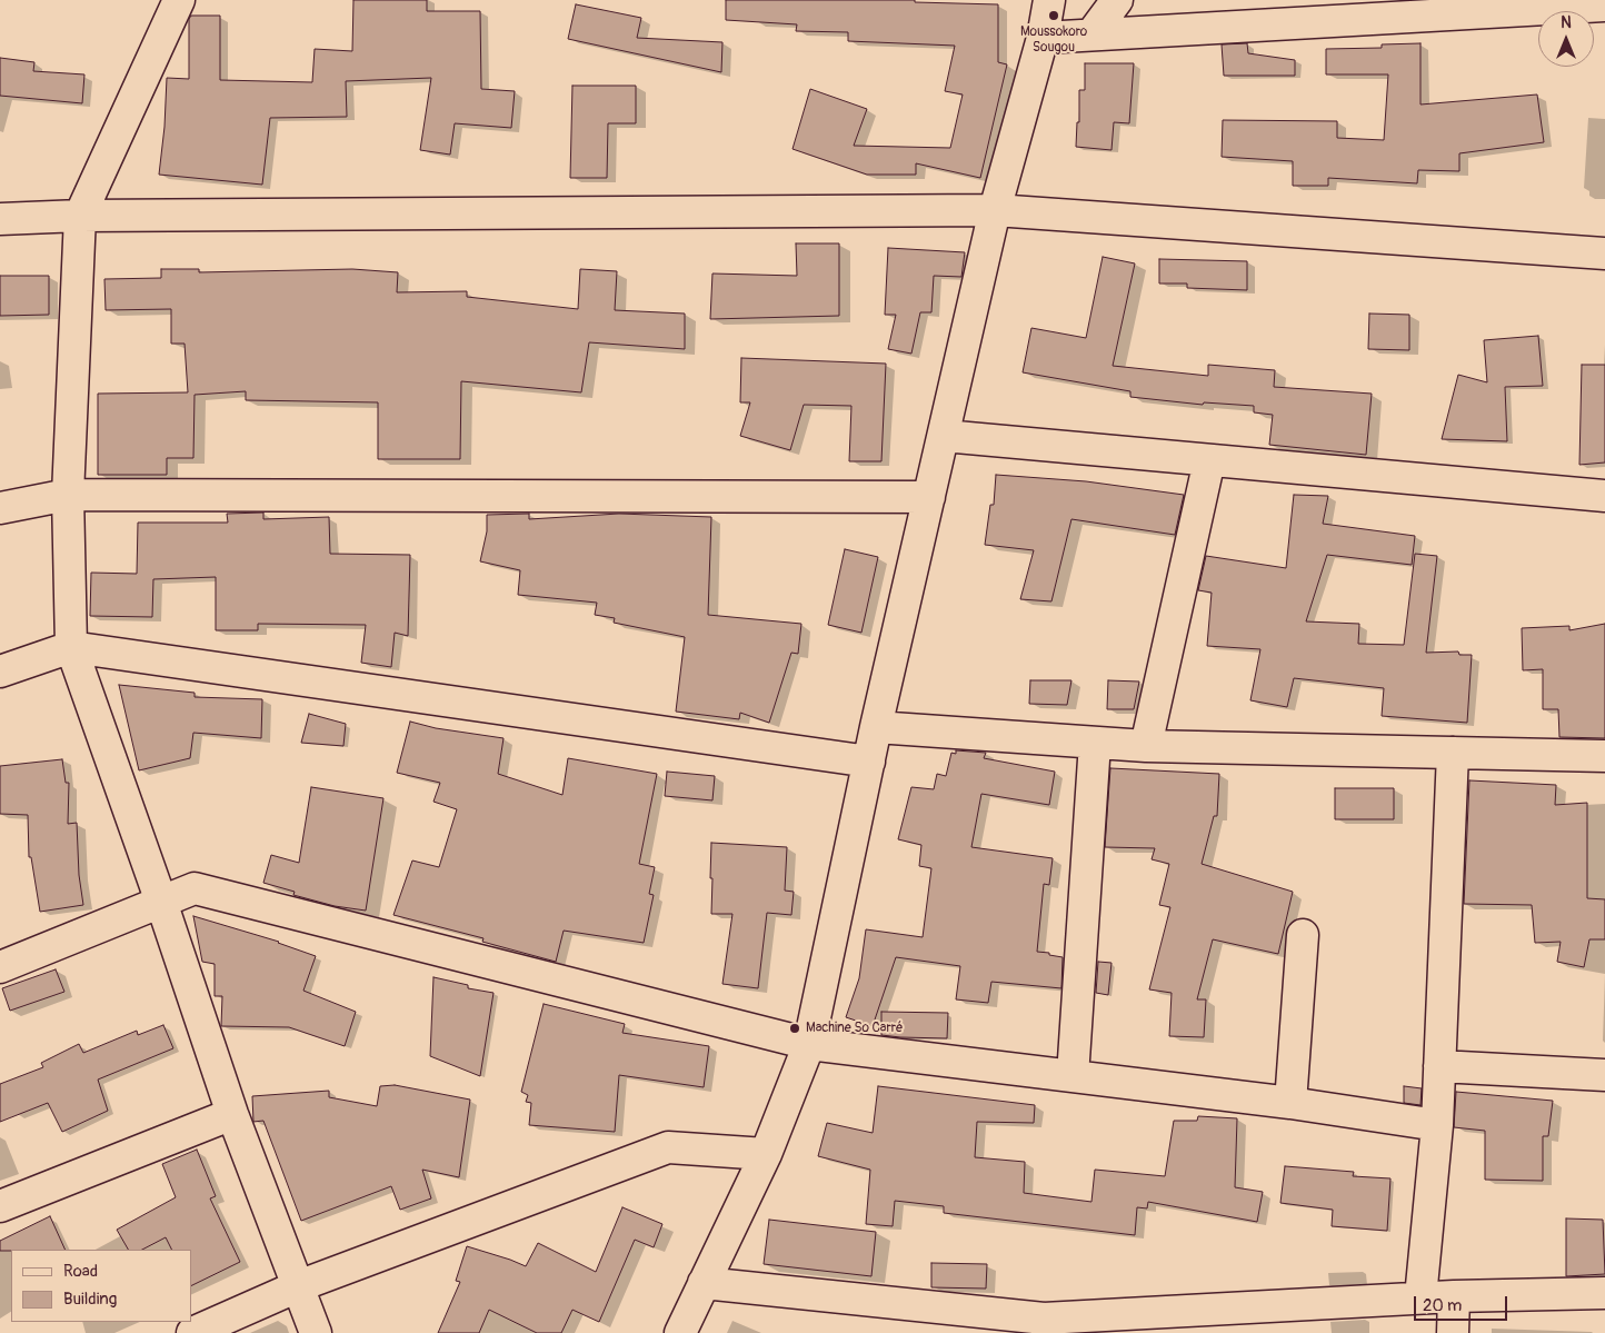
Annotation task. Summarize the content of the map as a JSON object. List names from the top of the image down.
{
  "places": ["Moussokoro Sougou", "Machine So Carré"],
  "legend": ["Road", "Building"],
  "scale_bar": "20 m",
  "north": "top"
}
